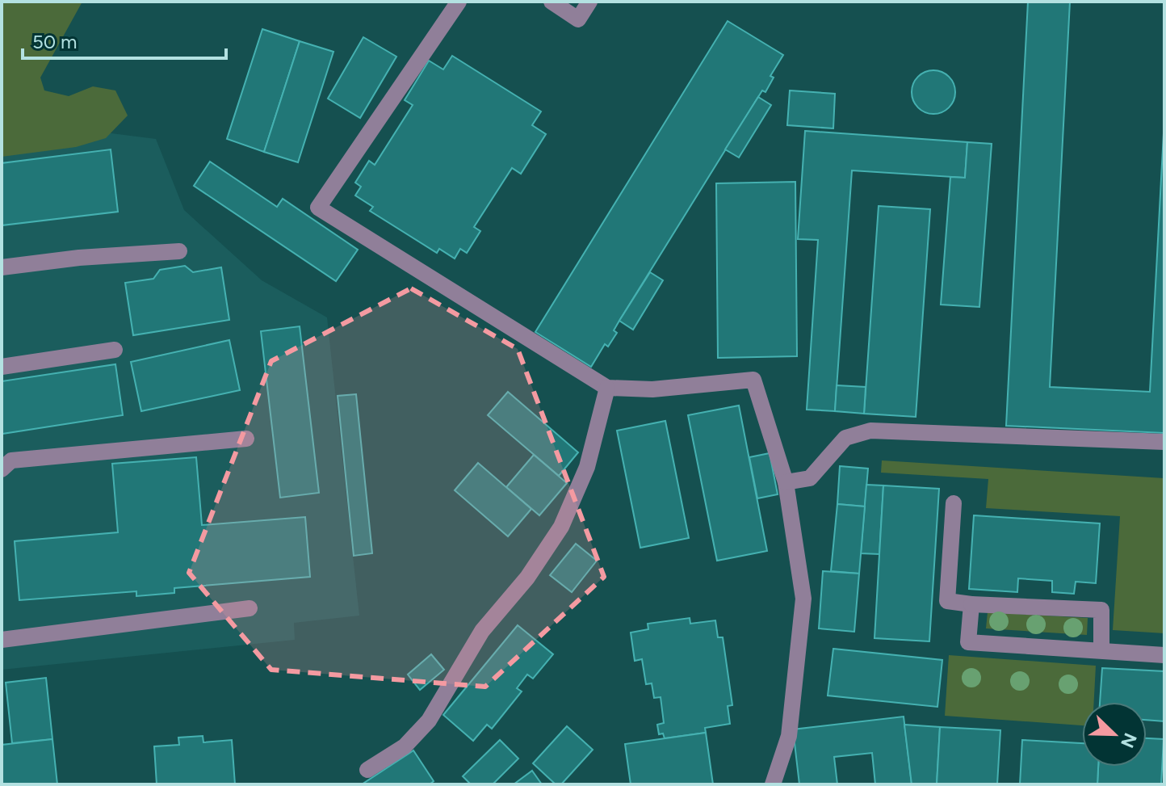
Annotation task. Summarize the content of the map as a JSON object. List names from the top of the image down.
{
  "scale_bar": "50 m",
  "north": "bottom right"
}
